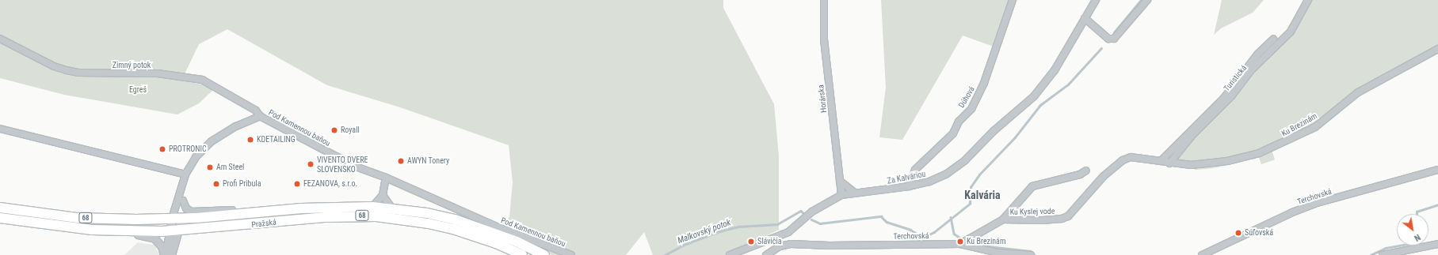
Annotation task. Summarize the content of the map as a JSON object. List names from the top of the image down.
{
  "streets": {
    "main road": ["68", "Pražská"],
    "street": [
      "Zimný potok",
      "Turistická",
      "Dúhová",
      "Horárska",
      "Ku Brezinám",
      "Pod Kamennou baňou",
      "Za Kalváriou",
      "Terchovská",
      "Ku Kyslej vode"
    ]
  },
  "crossings": [
    ["Zimný potok", "Pod Kamennou baňou"],
    ["Turistická", "Ku Brezinám"],
    ["Turistická", "Ku Kyslej vode"],
    ["Dúhová", "Za Kalváriou"],
    ["Horárska", "Za Kalváriou"],
    ["Ku Brezinám", "Ku Kyslej vode"],
    ["Pod Kamennou baňou", "Pražská"],
    ["Terchovská", "Ku Kyslej vode"]
  ],
  "districts": ["Kalvária"],
  "water": ["Malkovský potok"],
  "parks": ["Egreš"],
  "places": [
    "Royall",
    "KDETAILING",
    "PROTRONIC",
    "AWYN Tonery",
    "VIVENTO DVERE SLOVENSKO",
    "Am Steel",
    "Profi Pribula",
    "FEZANOVA, s.r.o.",
    "Súľovská",
    "Slávičia",
    "Ku Brezinám"
  ],
  "north": "bottom right"
}
